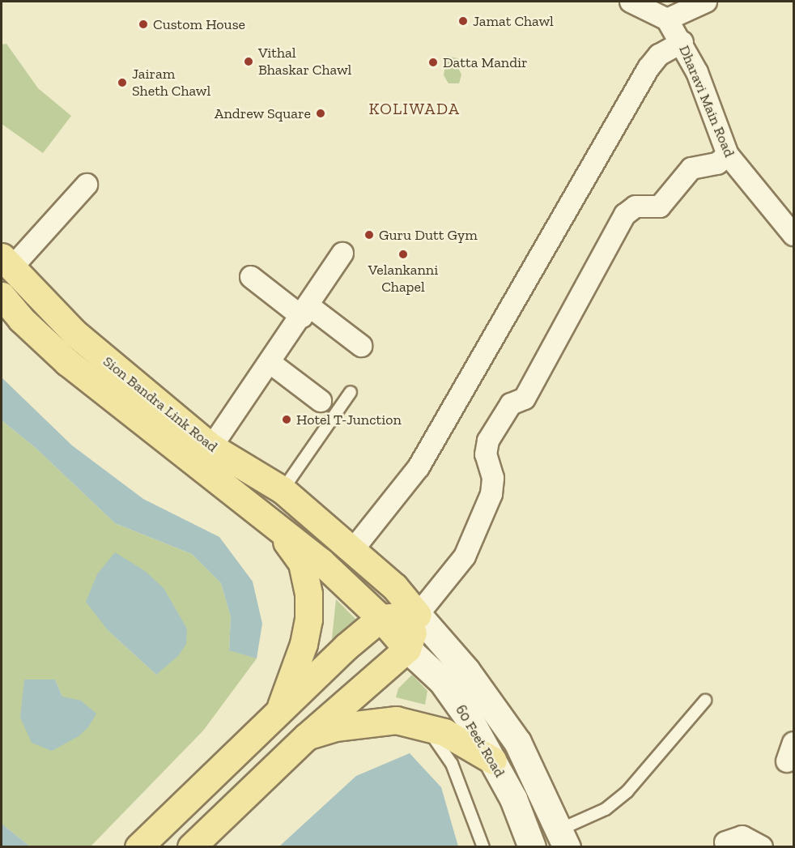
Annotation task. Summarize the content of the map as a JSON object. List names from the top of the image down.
{
  "streets": {
    "main road": ["Sion Bandra Link Road", "60 Feet Road"],
    "street": ["Dharavi Main Road"]
  },
  "districts": ["KOLIWADA"],
  "places": [
    "Jamat Chawl",
    "Custom House",
    "Vithal Bhaskar Chawl",
    "Datta Mandir",
    "Jairam Sheth Chawl",
    "Andrew Square",
    "Guru Dutt Gym",
    "Velankanni Chapel",
    "Hotel T-Junction"
  ]
}
